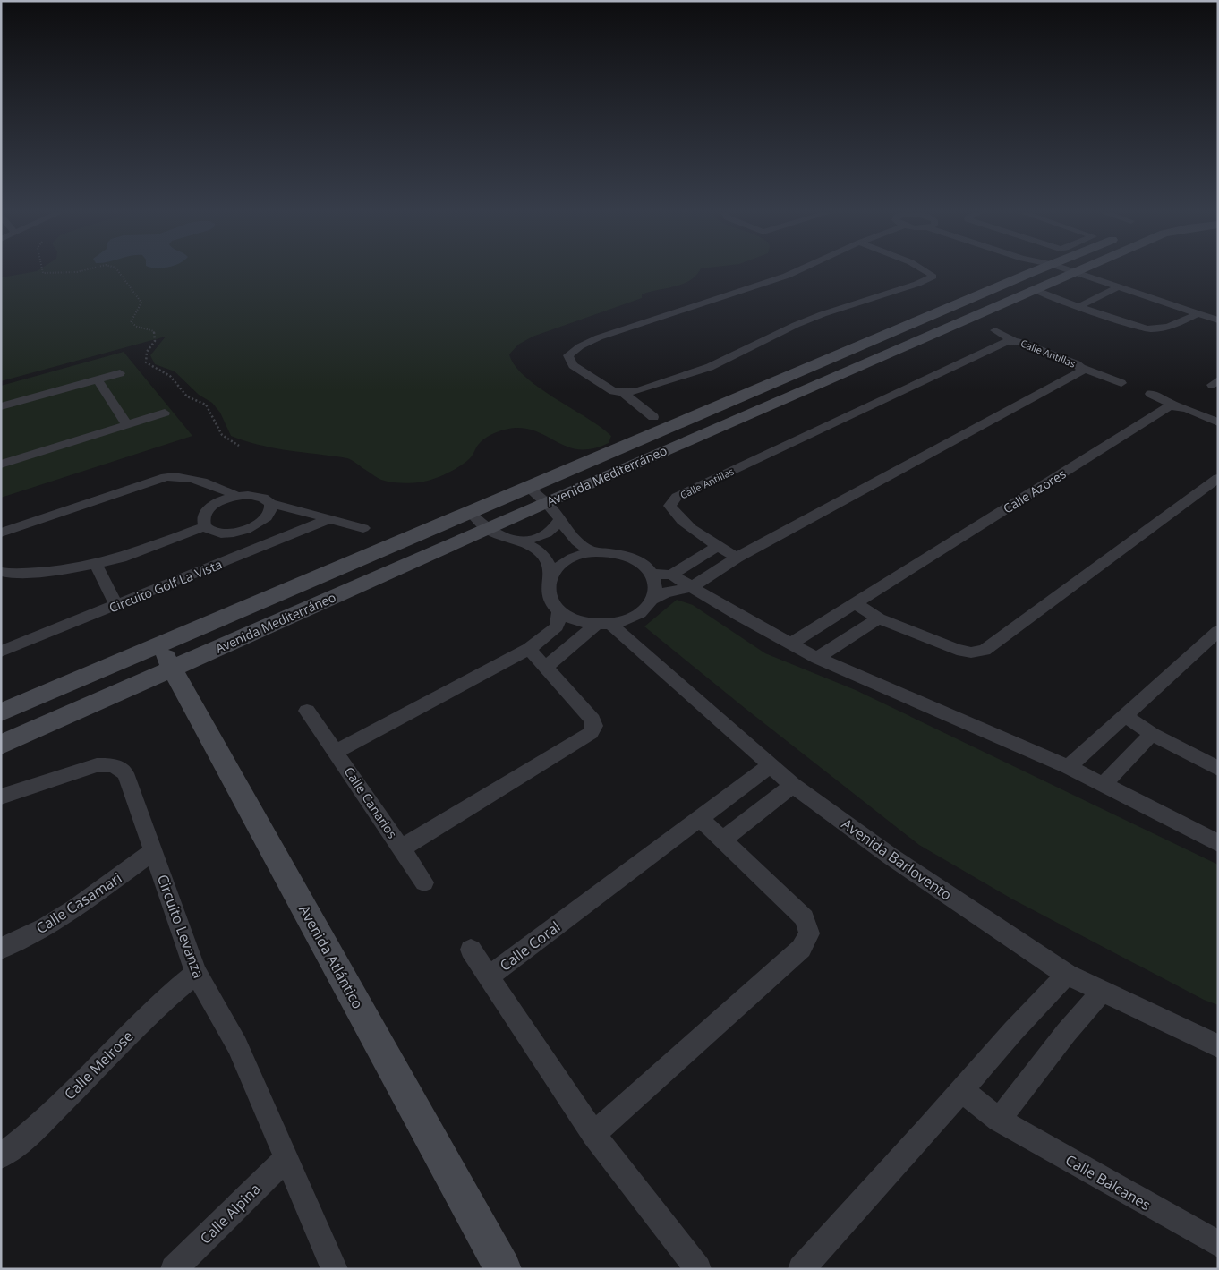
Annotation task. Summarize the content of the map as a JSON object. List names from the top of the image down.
{
  "streets": {
    "street": [
      "Calle Antillas",
      "Avenida Mediterráneo",
      "Calle Azores",
      "Circuito Golf La Vista",
      "Calle Canarios",
      "Avenida Barlovento",
      "Calle Casamari",
      "Circuito Levanza",
      "Calle Coral",
      "Avenida Atlántico",
      "Calle Melrose",
      "Calle Balcanes",
      "Calle Alpina"
    ]
  },
  "crossings": [
    ["Avenida Mediterráneo", "Avenida Atlántico"],
    ["Avenida Barlovento", "Calle Coral"],
    ["Calle Casamari", "Circuito Levanza"],
    ["Circuito Levanza", "Calle Melrose"],
    ["Circuito Levanza", "Calle Alpina"]
  ]
}
